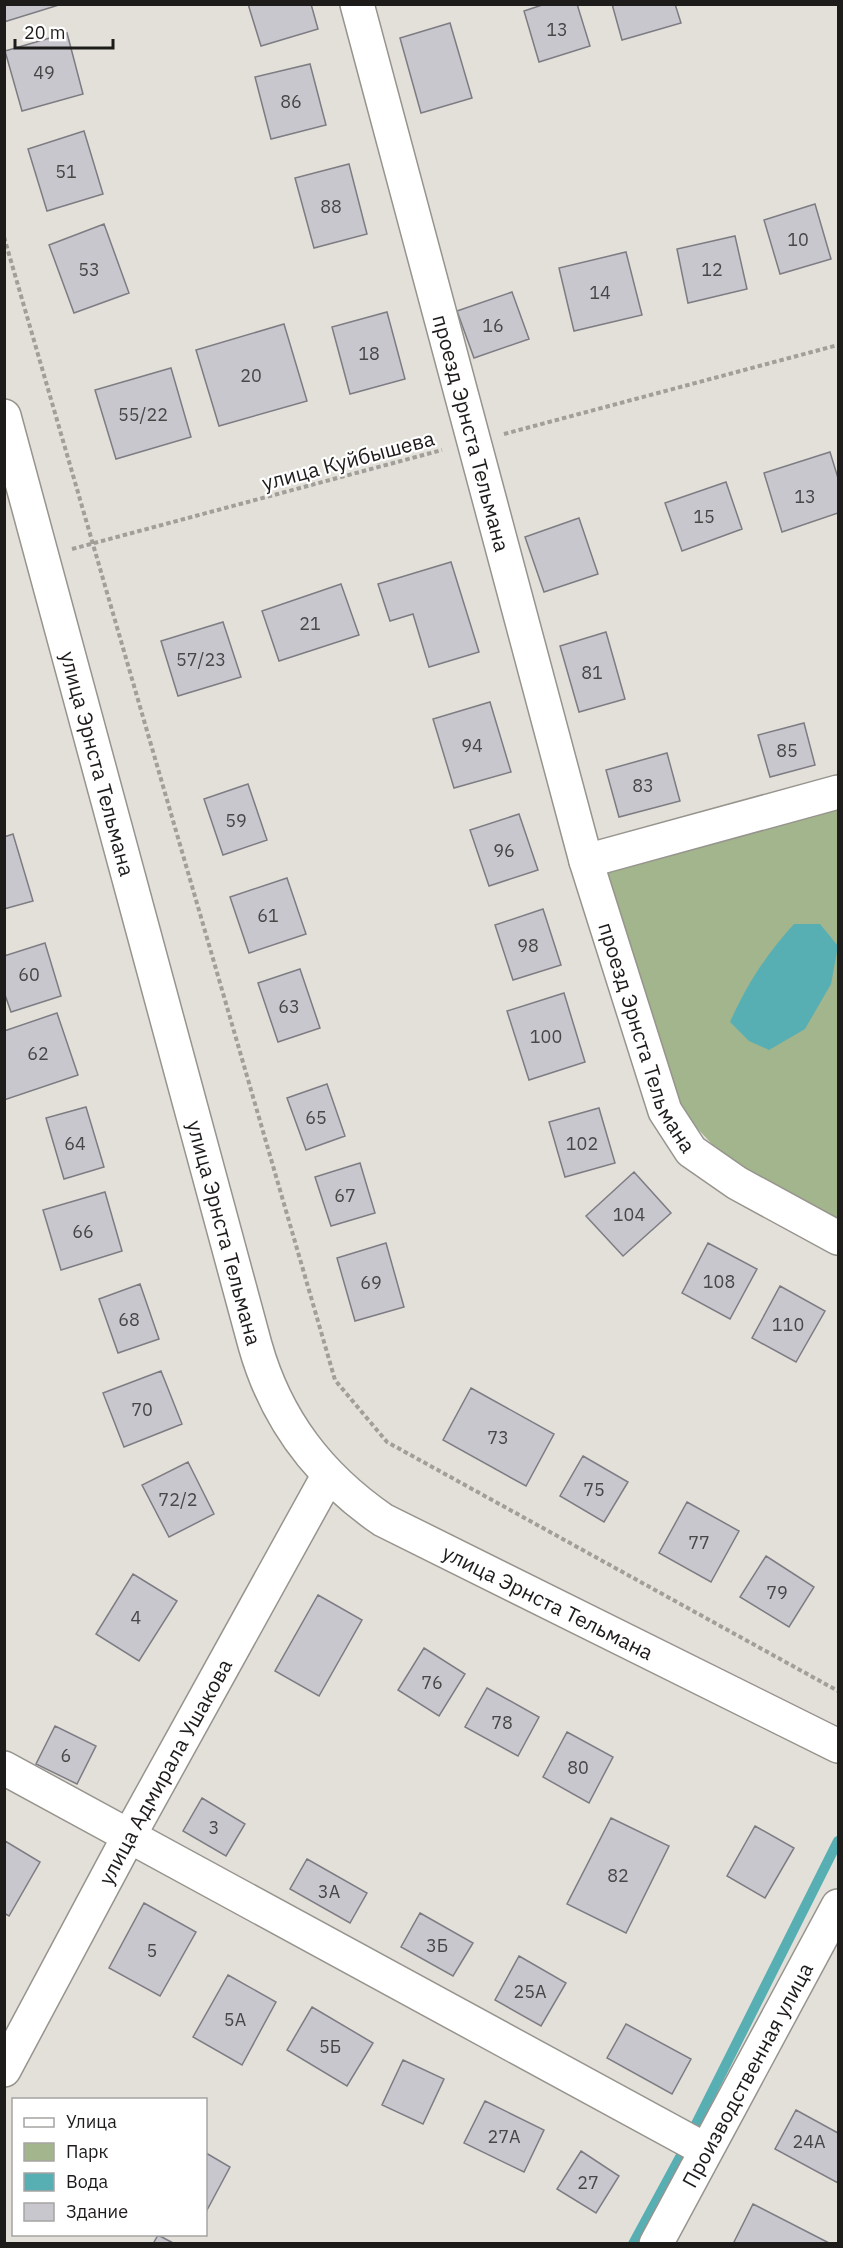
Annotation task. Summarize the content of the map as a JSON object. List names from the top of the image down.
{
  "streets": {
    "street": [
      "проезд Эрнста Тельмана",
      "улица Эрнста Тельмана",
      "улица Адмирала Ушакова",
      "Производственная улица"
    ],
    "path": ["улица Куйбышева"]
  },
  "crossings": [
    ["проезд Эрнста Тельмана", "улица Куйбышева"],
    ["улица Куйбышева", "улица Эрнста Тельмана"],
    ["улица Эрнста Тельмана", "улица Адмирала Ушакова"]
  ],
  "house_numbers": [
    "13",
    "49",
    "86",
    "51",
    "88",
    "10",
    "53",
    "12",
    "14",
    "16",
    "18",
    "20",
    "55/22",
    "13",
    "15",
    "21",
    "57/23",
    "81",
    "94",
    "85",
    "83",
    "59",
    "96",
    "61",
    "98",
    "60",
    "63",
    "100",
    "62",
    "65",
    "64",
    "102",
    "67",
    "104",
    "66",
    "108",
    "69",
    "68",
    "110",
    "70",
    "73",
    "75",
    "72/2",
    "77",
    "79",
    "4",
    "76",
    "78",
    "6",
    "80",
    "3",
    "82",
    "3А",
    "3Б",
    "5",
    "25А",
    "5А",
    "5Б",
    "27А",
    "24А",
    "27"
  ],
  "legend": [
    "Улица",
    "Парк",
    "Вода",
    "Здание"
  ],
  "scale_bar": "20 m"
}
